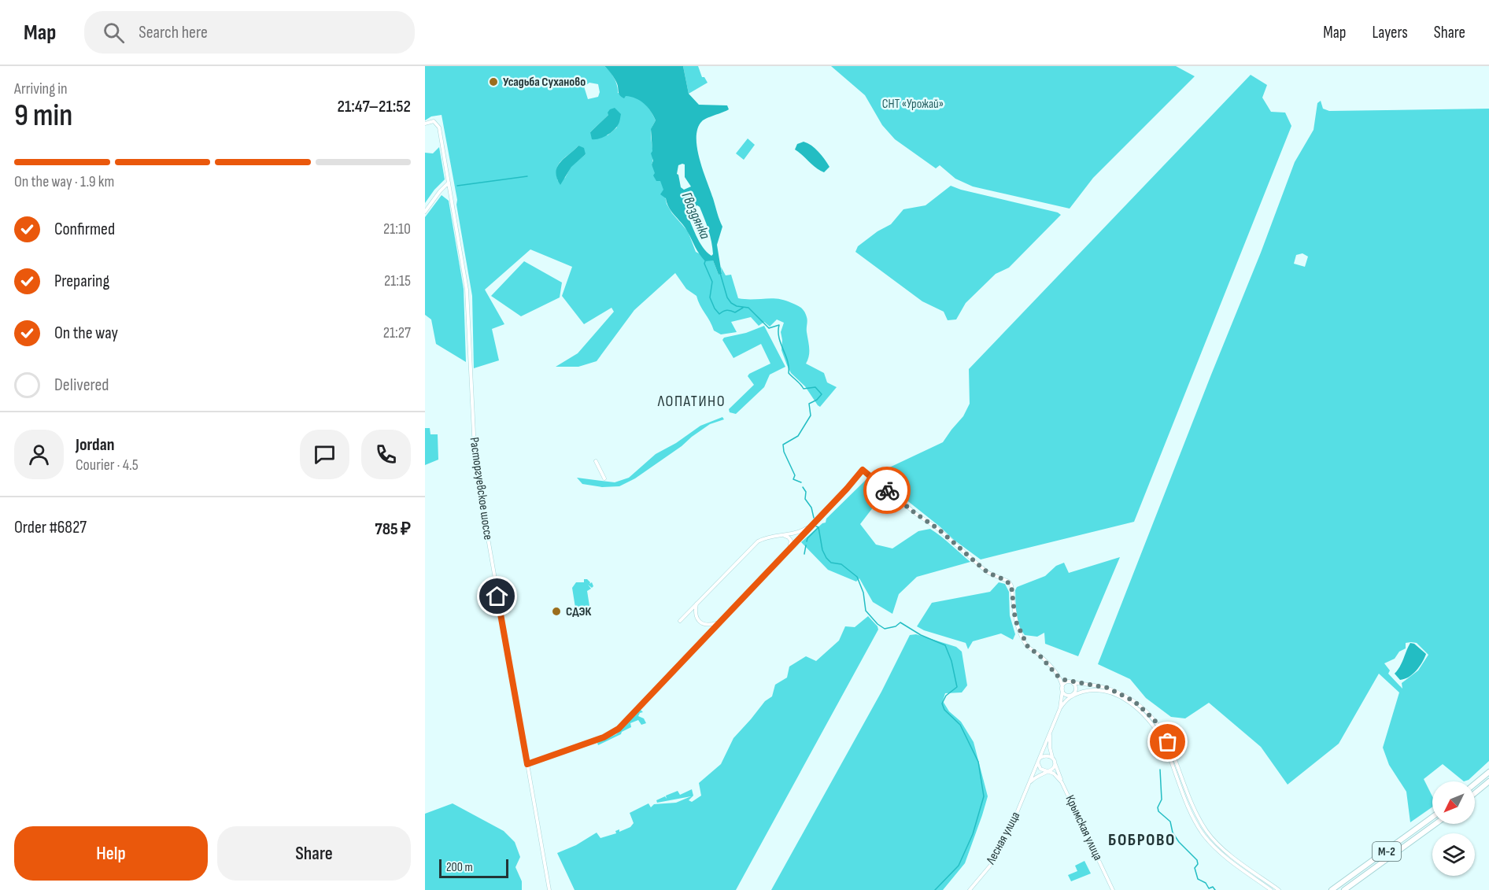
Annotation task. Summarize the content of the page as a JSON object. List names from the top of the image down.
{
  "streets": {
    "highway": ["М-2"],
    "street": ["Расторгуевское шоссе", "Крымская улица", "Лесная улица"]
  },
  "crossings": [
    ["Крымская улица", "Лесная улица"]
  ],
  "districts": ["ЛОПАТИНО", "БОБРОВО"],
  "water": ["Гвоздянка"],
  "parks": ["СНТ «Урожай»"],
  "places": ["Усадьба Суханово", "СДЭК"],
  "scale_bar": "200 m",
  "north": "bottom left",
  "page": {
    "header": "Map",
    "search": "Search here",
    "nav": ["Map", "Layers", "Share"],
    "heading": ["9 min", "Arriving in", "21:47–21:52"],
    "panel": [
      "Jordan",
      "Courier · 4.5",
      "Order #6827",
      "785 ₽"
    ],
    "bar": "On the way · 1.9 km",
    "list": [
      ["Confirmed", "21:10"],
      ["Preparing", "21:15"],
      ["On the way", "21:27"],
      "Delivered"
    ],
    "buttons": ["Help", "Share"],
    "scale": "200 m"
  }
}
